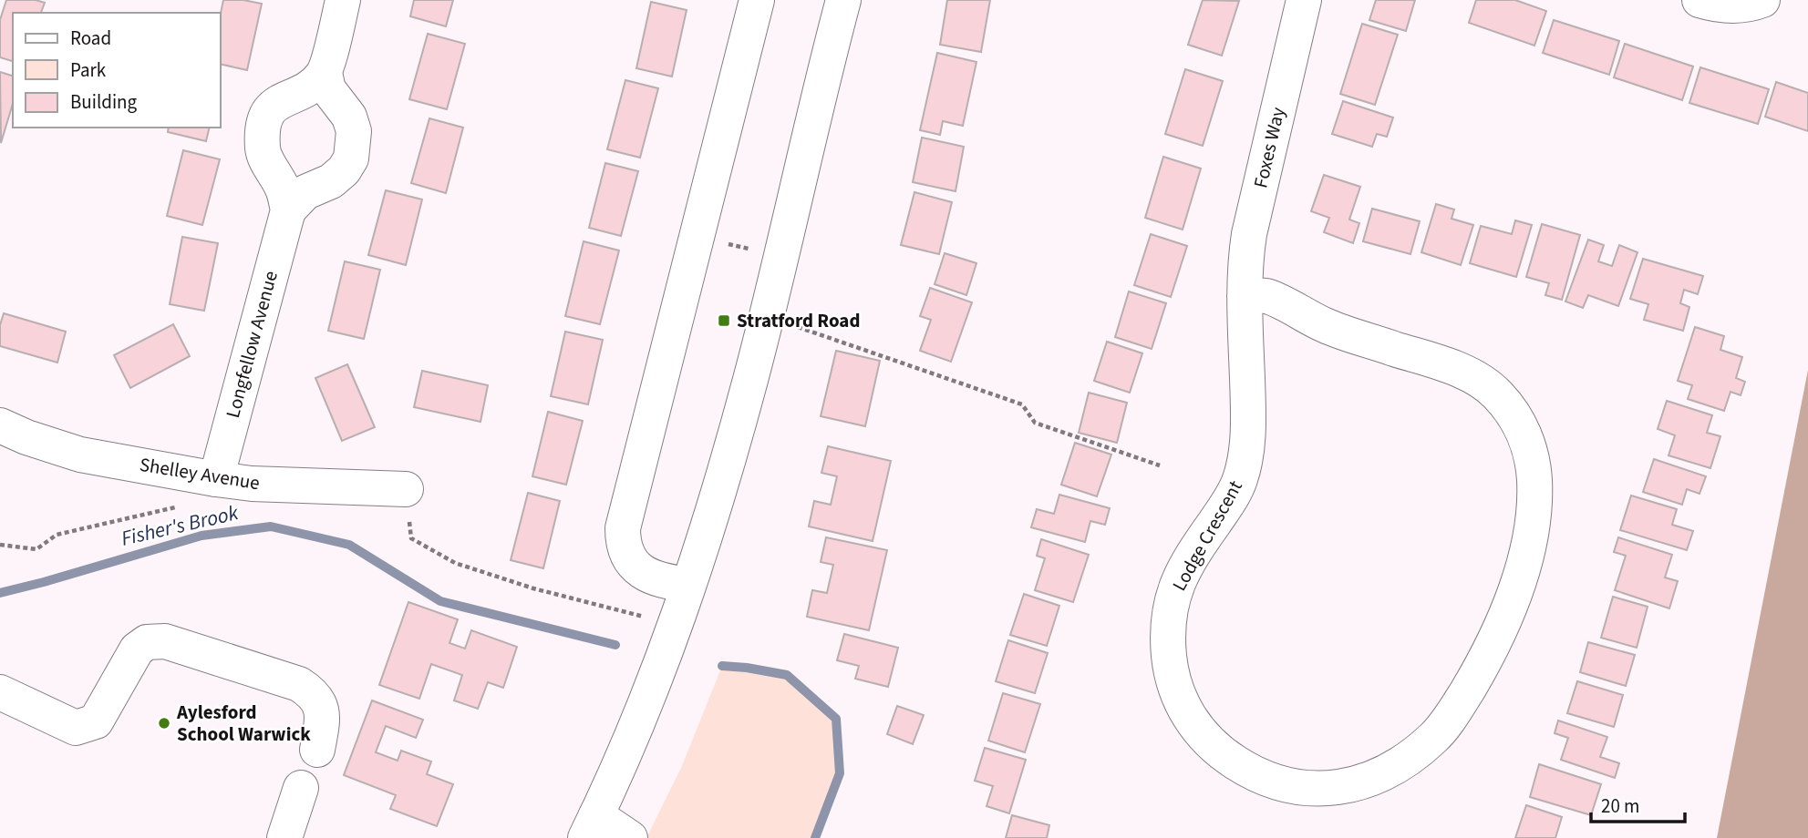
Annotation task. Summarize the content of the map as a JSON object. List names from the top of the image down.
{
  "streets": {
    "street": [
      "Foxes Way",
      "Longfellow Avenue",
      "Shelley Avenue",
      "Lodge Crescent"
    ]
  },
  "crossings": [
    ["Foxes Way", "Lodge Crescent"],
    ["Longfellow Avenue", "Shelley Avenue"]
  ],
  "water": ["Fisher's Brook"],
  "places": {
    "transit": ["Stratford Road"],
    "other": ["Aylesford School Warwick"]
  },
  "legend": ["Road", "Park", "Building"],
  "scale_bar": "20 m"
}
